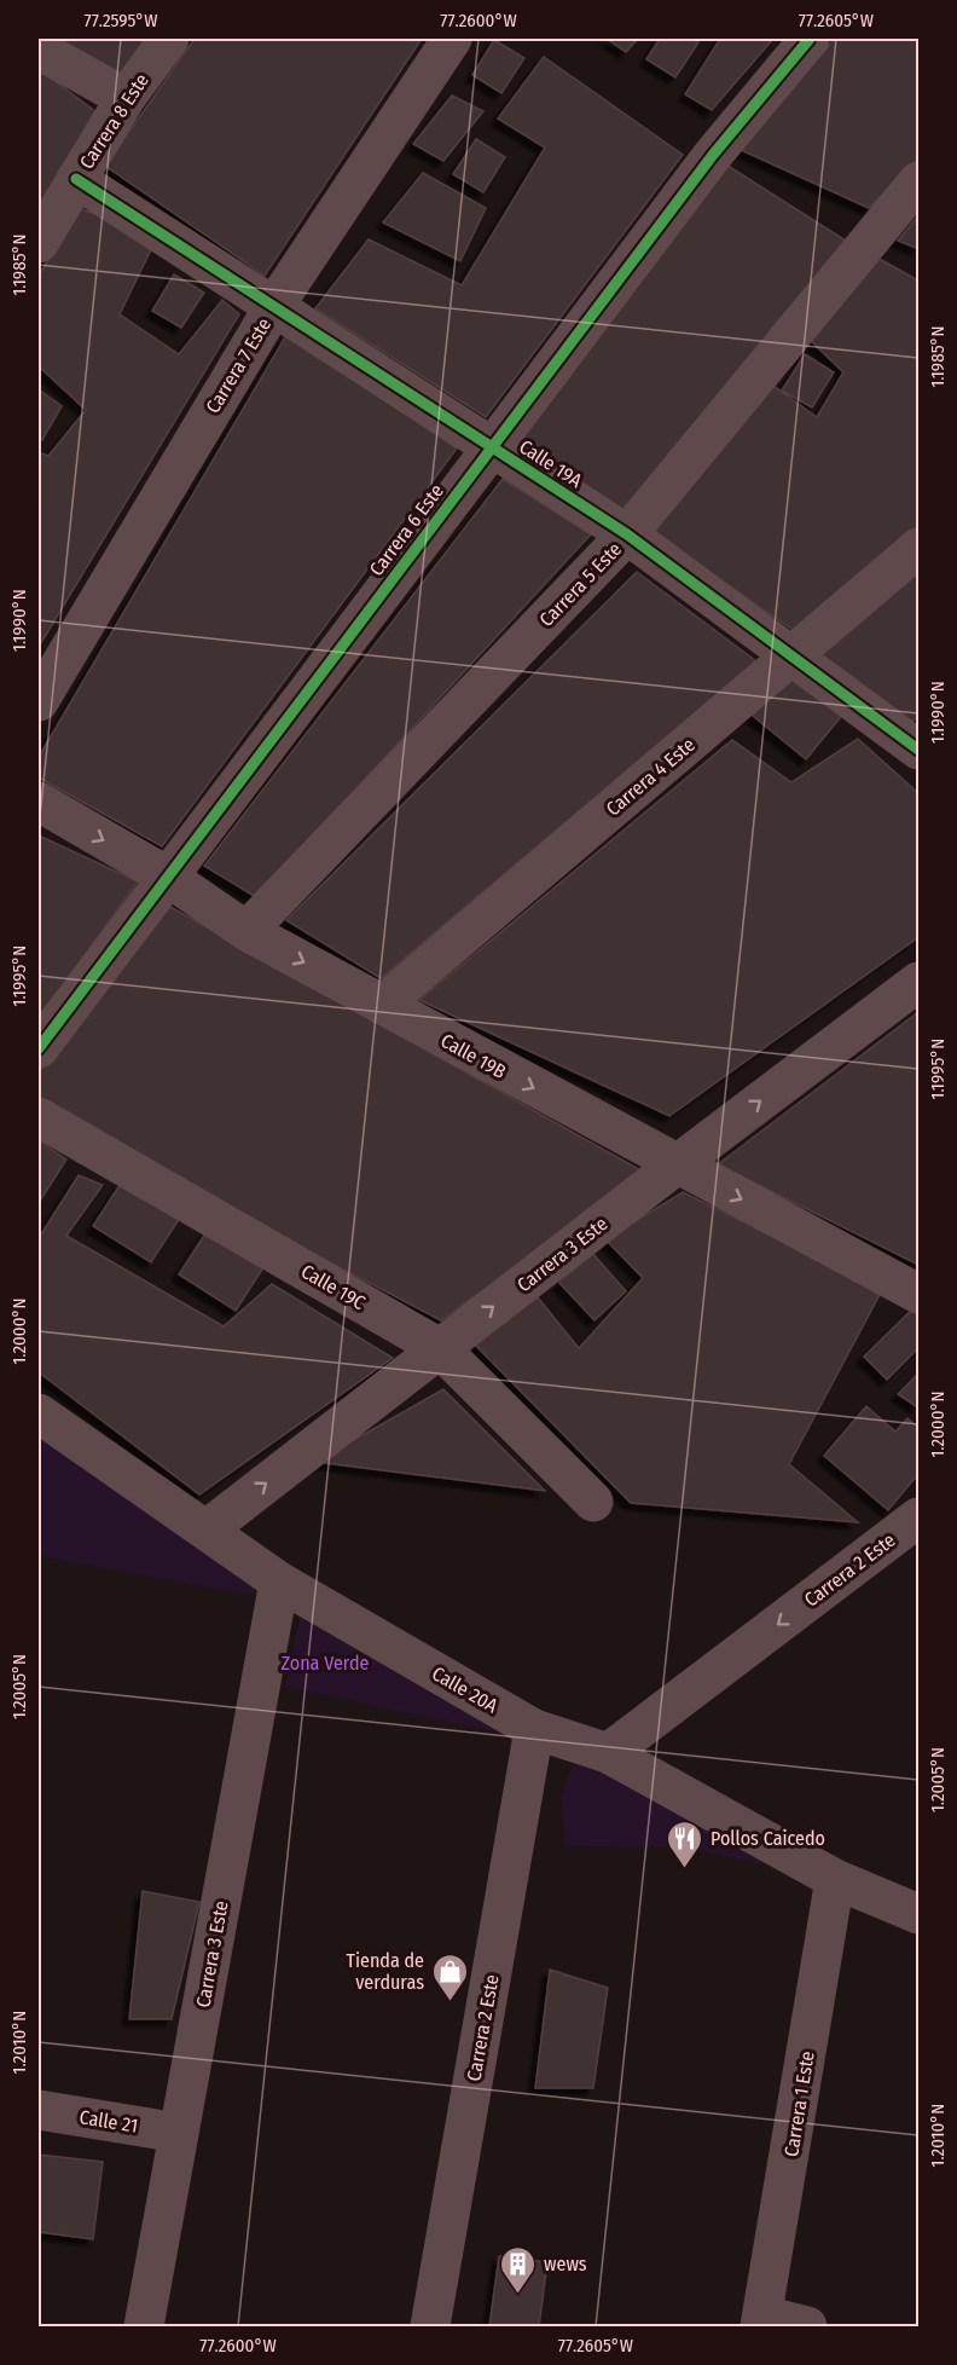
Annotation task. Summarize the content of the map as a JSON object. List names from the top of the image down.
{
  "streets": {
    "street": [
      "Carrera 8 Este",
      "Carrera 7 Este",
      "Calle 19A",
      "Carrera 6 Este",
      "Carrera 5 Este",
      "Carrera 4 Este",
      "Calle 19B",
      "Carrera 3 Este",
      "Calle 19C",
      "Carrera 2 Este",
      "Calle 20A",
      "Carrera 1 Este",
      "Calle 21"
    ]
  },
  "crossings": [
    ["Carrera 8 Este", "Calle 19A"],
    ["Carrera 7 Este", "Calle 19A"],
    ["Calle 19A", "Carrera 6 Este"],
    ["Calle 19A", "Carrera 5 Este"],
    ["Calle 19A", "Carrera 4 Este"],
    ["Carrera 6 Este", "Calle 19B"],
    ["Carrera 5 Este", "Calle 19B"],
    ["Carrera 4 Este", "Calle 19B"],
    ["Calle 19B", "Carrera 3 Este"],
    ["Carrera 3 Este", "Calle 19C"],
    ["Carrera 3 Este", "Calle 20A"],
    ["Carrera 3 Este", "Calle 21"],
    ["Carrera 2 Este", "Calle 20A"],
    ["Calle 20A", "Carrera 1 Este"]
  ],
  "one_way": ["Calle 19B", "Carrera 3 Este", "Carrera 2 Este"],
  "parks": ["Zona Verde"],
  "places": {
    "restaurant": ["Pollos Caicedo"],
    "shop": ["Tienda de verduras"],
    "building": ["wews"]
  },
  "coordinates": [
    "77.2595°W",
    "77.2600°W",
    "77.2605°W",
    "1.1985°N",
    "1.1990°N",
    "1.1995°N",
    "1.2000°N",
    "1.2005°N",
    "1.2010°N"
  ]
}
